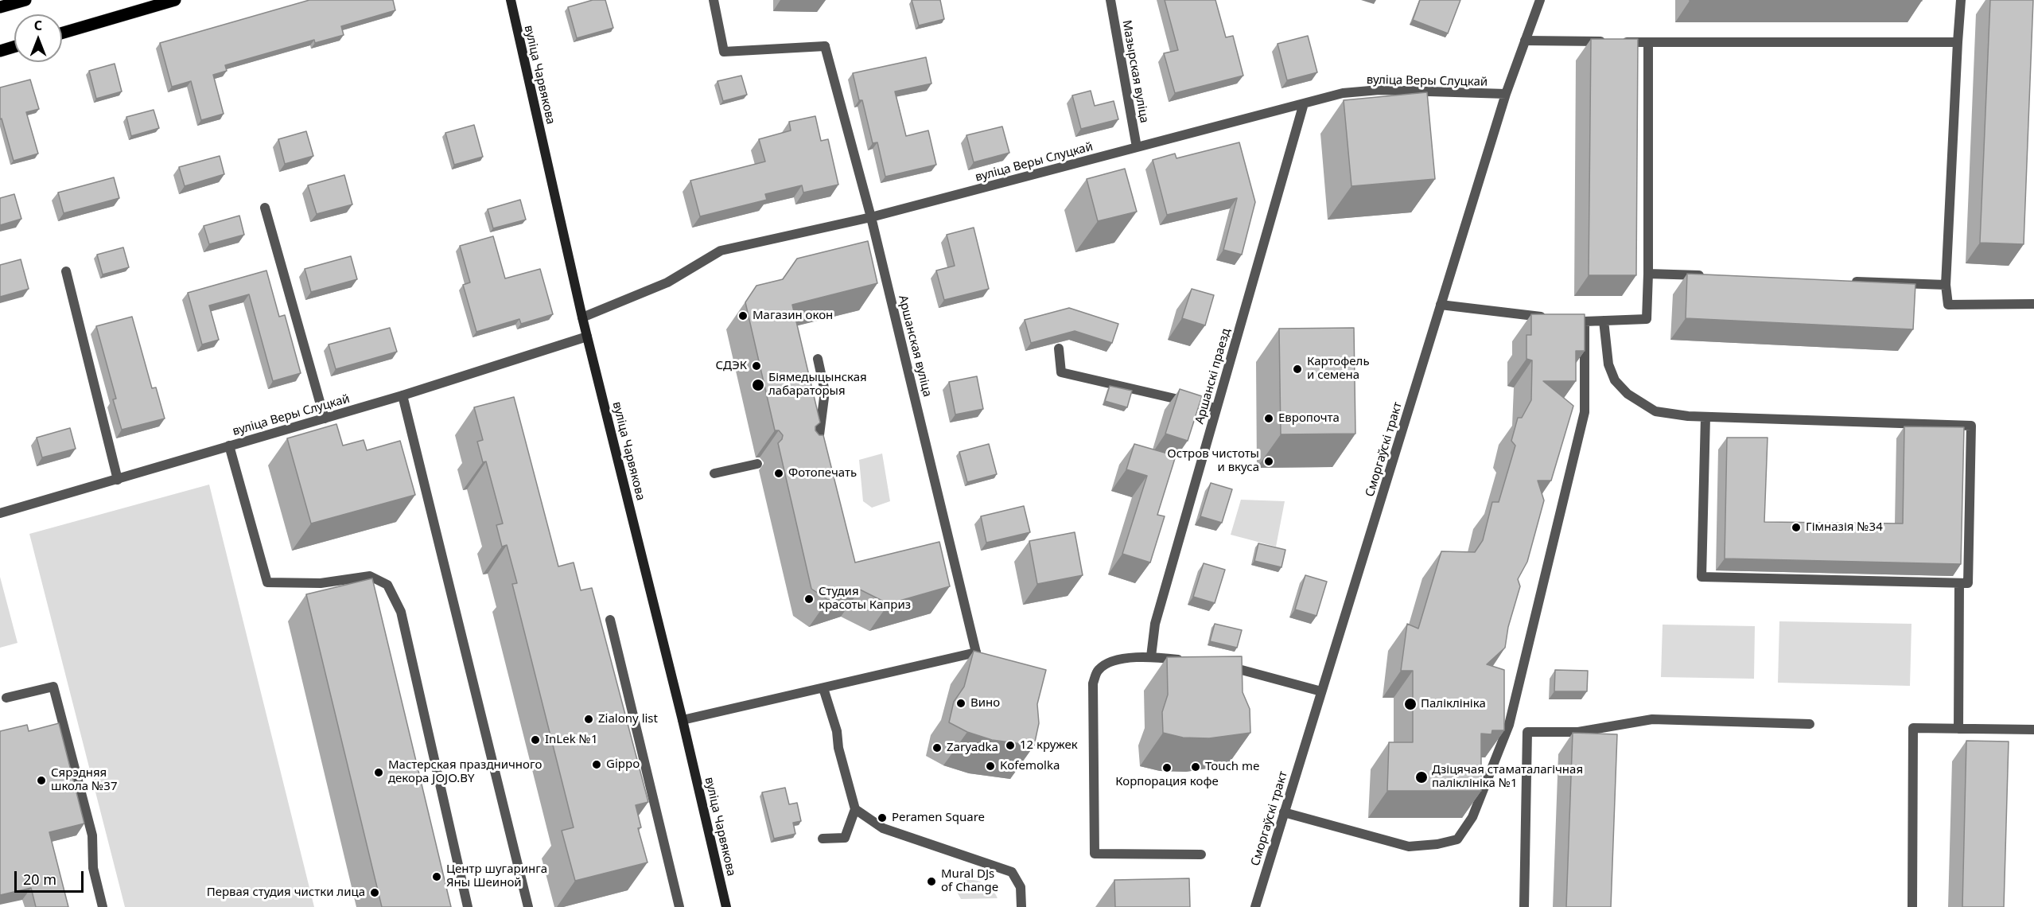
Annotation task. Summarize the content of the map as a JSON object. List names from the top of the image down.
{
  "streets": {
    "main road": ["вуліца Чарвякова"],
    "street": [
      "Мазырская вуліца",
      "вуліца Веры Слуцкай",
      "Аршанская вуліца",
      "Аршанскі праезд",
      "Сморгаўскі тракт"
    ]
  },
  "crossings": [
    ["Мазырская вуліца", "вуліца Веры Слуцкай"],
    ["вуліца Чарвякова", "вуліца Веры Слуцкай"],
    ["вуліца Веры Слуцкай", "Аршанская вуліца"],
    ["вуліца Веры Слуцкай", "Аршанскі праезд"],
    ["вуліца Веры Слуцкай", "Сморгаўскі тракт"]
  ],
  "places": [
    "Магазин окон",
    "СДЭК",
    "Картофель и семена",
    "Біямедыцынская лабараторыя",
    "Европочта",
    "Остров чистоты и вкуса",
    "Фотопечать",
    "Гімназія №34",
    "Студия красоты Каприз",
    "Вино",
    "Паліклініка",
    "Zialony list",
    "InLek №1",
    "12 кружек",
    "Zaryadka",
    "Gippo",
    "Kofemolka",
    "Touch me",
    "Корпорация кофе",
    "Мастерская праздничного декора JOJO.BY",
    "Дзіцячая стаматалагічная паліклініка №1",
    "Сярэдняя школа №37",
    "Peramen Square",
    "Центр шугаринга Яны Шеиной",
    "Mural DJs of Change",
    "Первая студия чистки лица"
  ],
  "scale_bar": "20 m",
  "north": "top"
}
